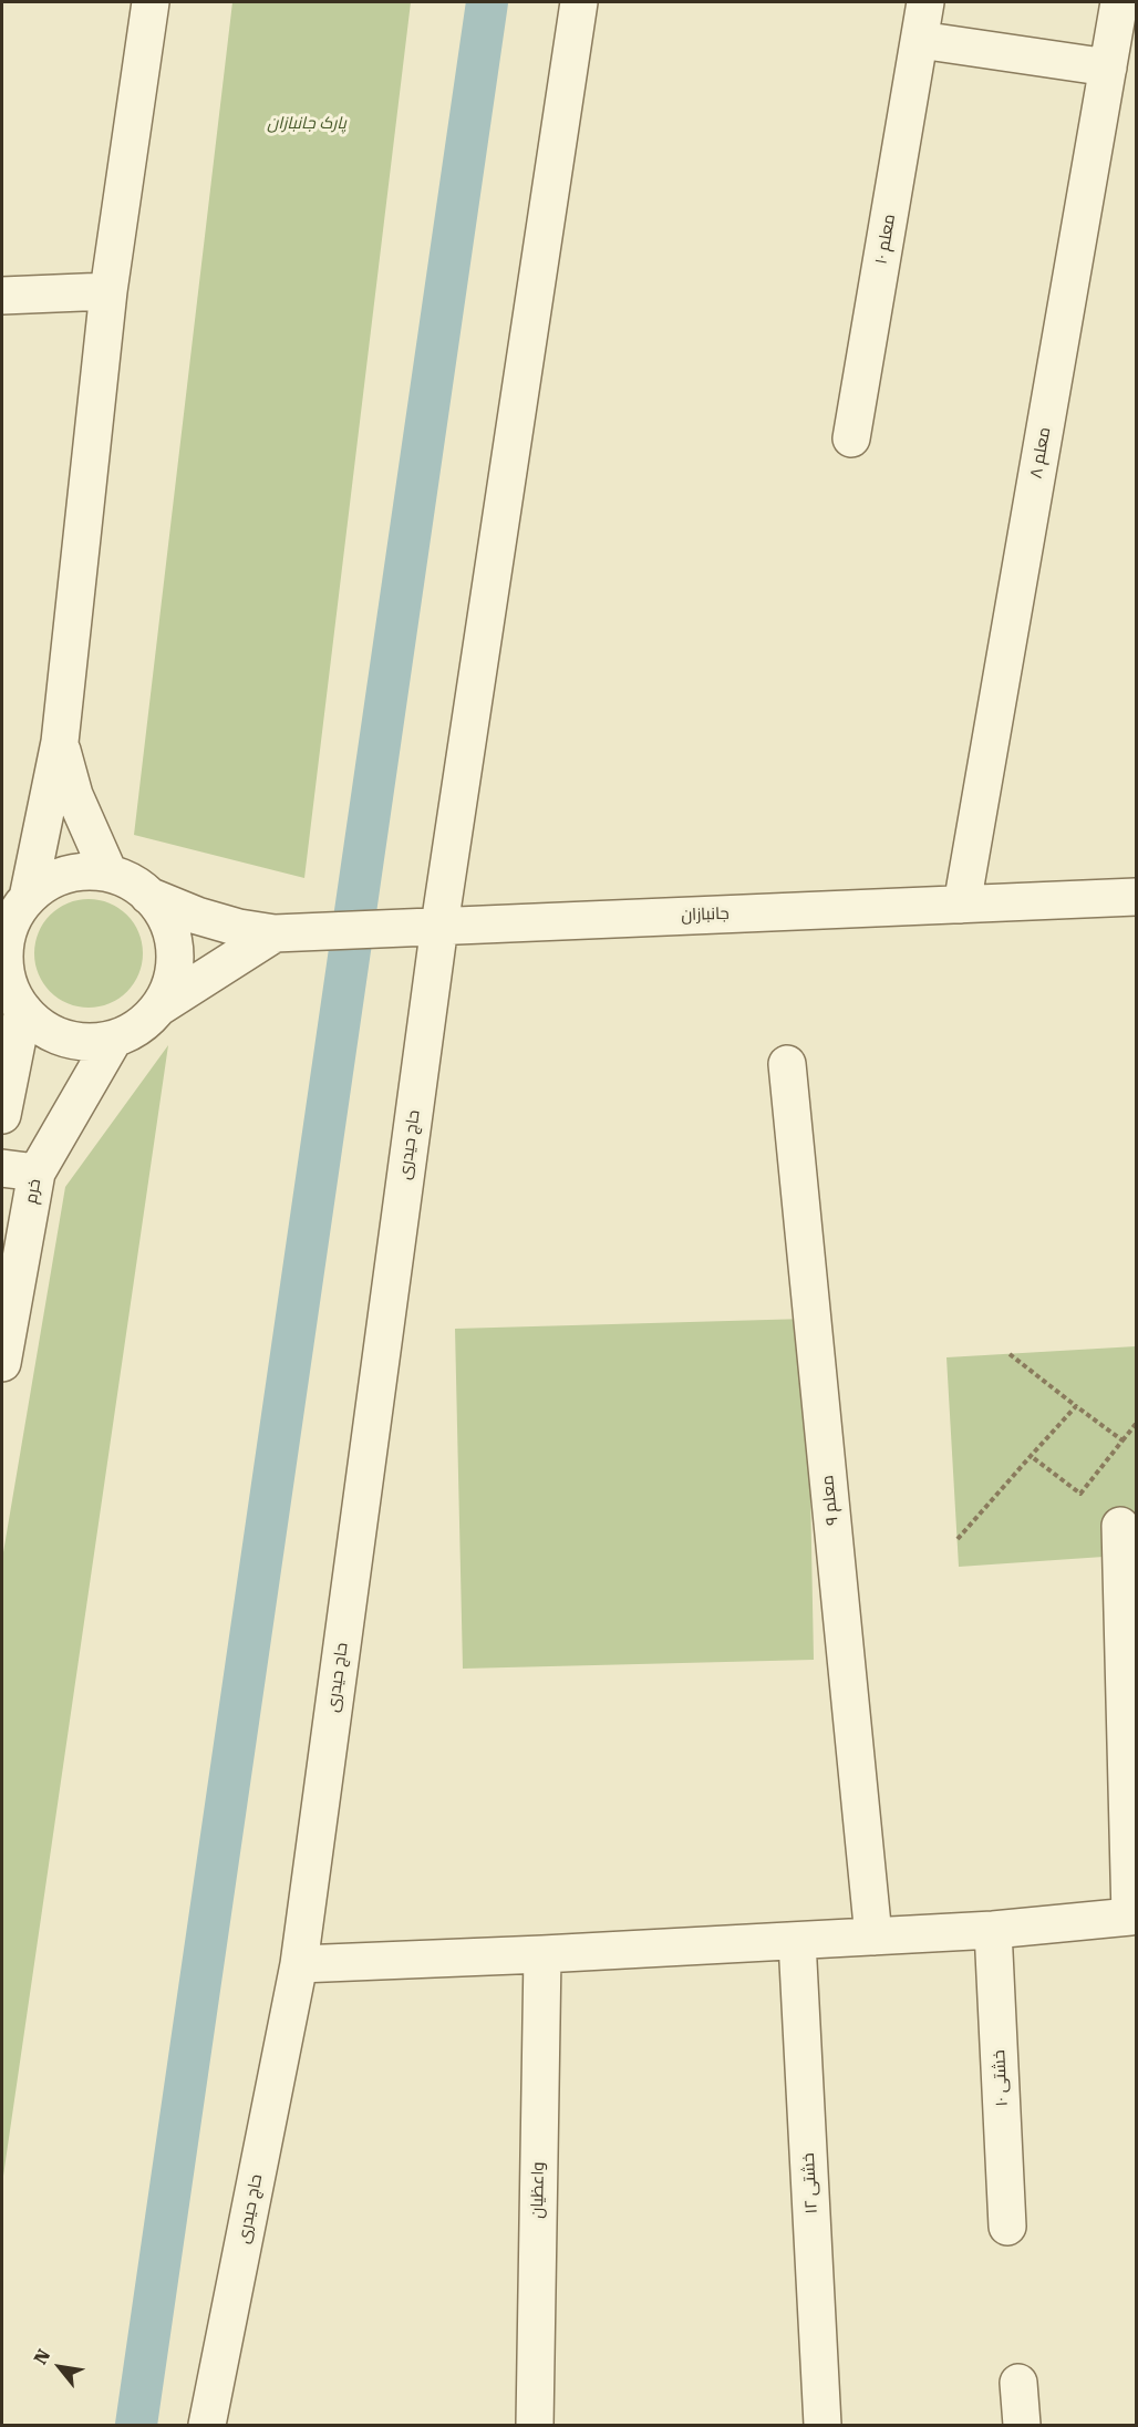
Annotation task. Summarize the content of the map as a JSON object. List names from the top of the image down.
{
  "streets": {
    "street": [
      "معلم ۱۰",
      "معلم ۸",
      "جانبازان",
      "حاج حیدری",
      "خرم",
      "معلم ۹",
      "خشتی ۱۰",
      "خشتی ۱۲",
      "واعظیان"
    ]
  },
  "crossings": [
    ["معلم ۸", "جانبازان"],
    ["جانبازان", "حاج حیدری"],
    ["جانبازان", "خرم"]
  ],
  "parks": ["پارک جانبازان"],
  "north": "top left"
}
